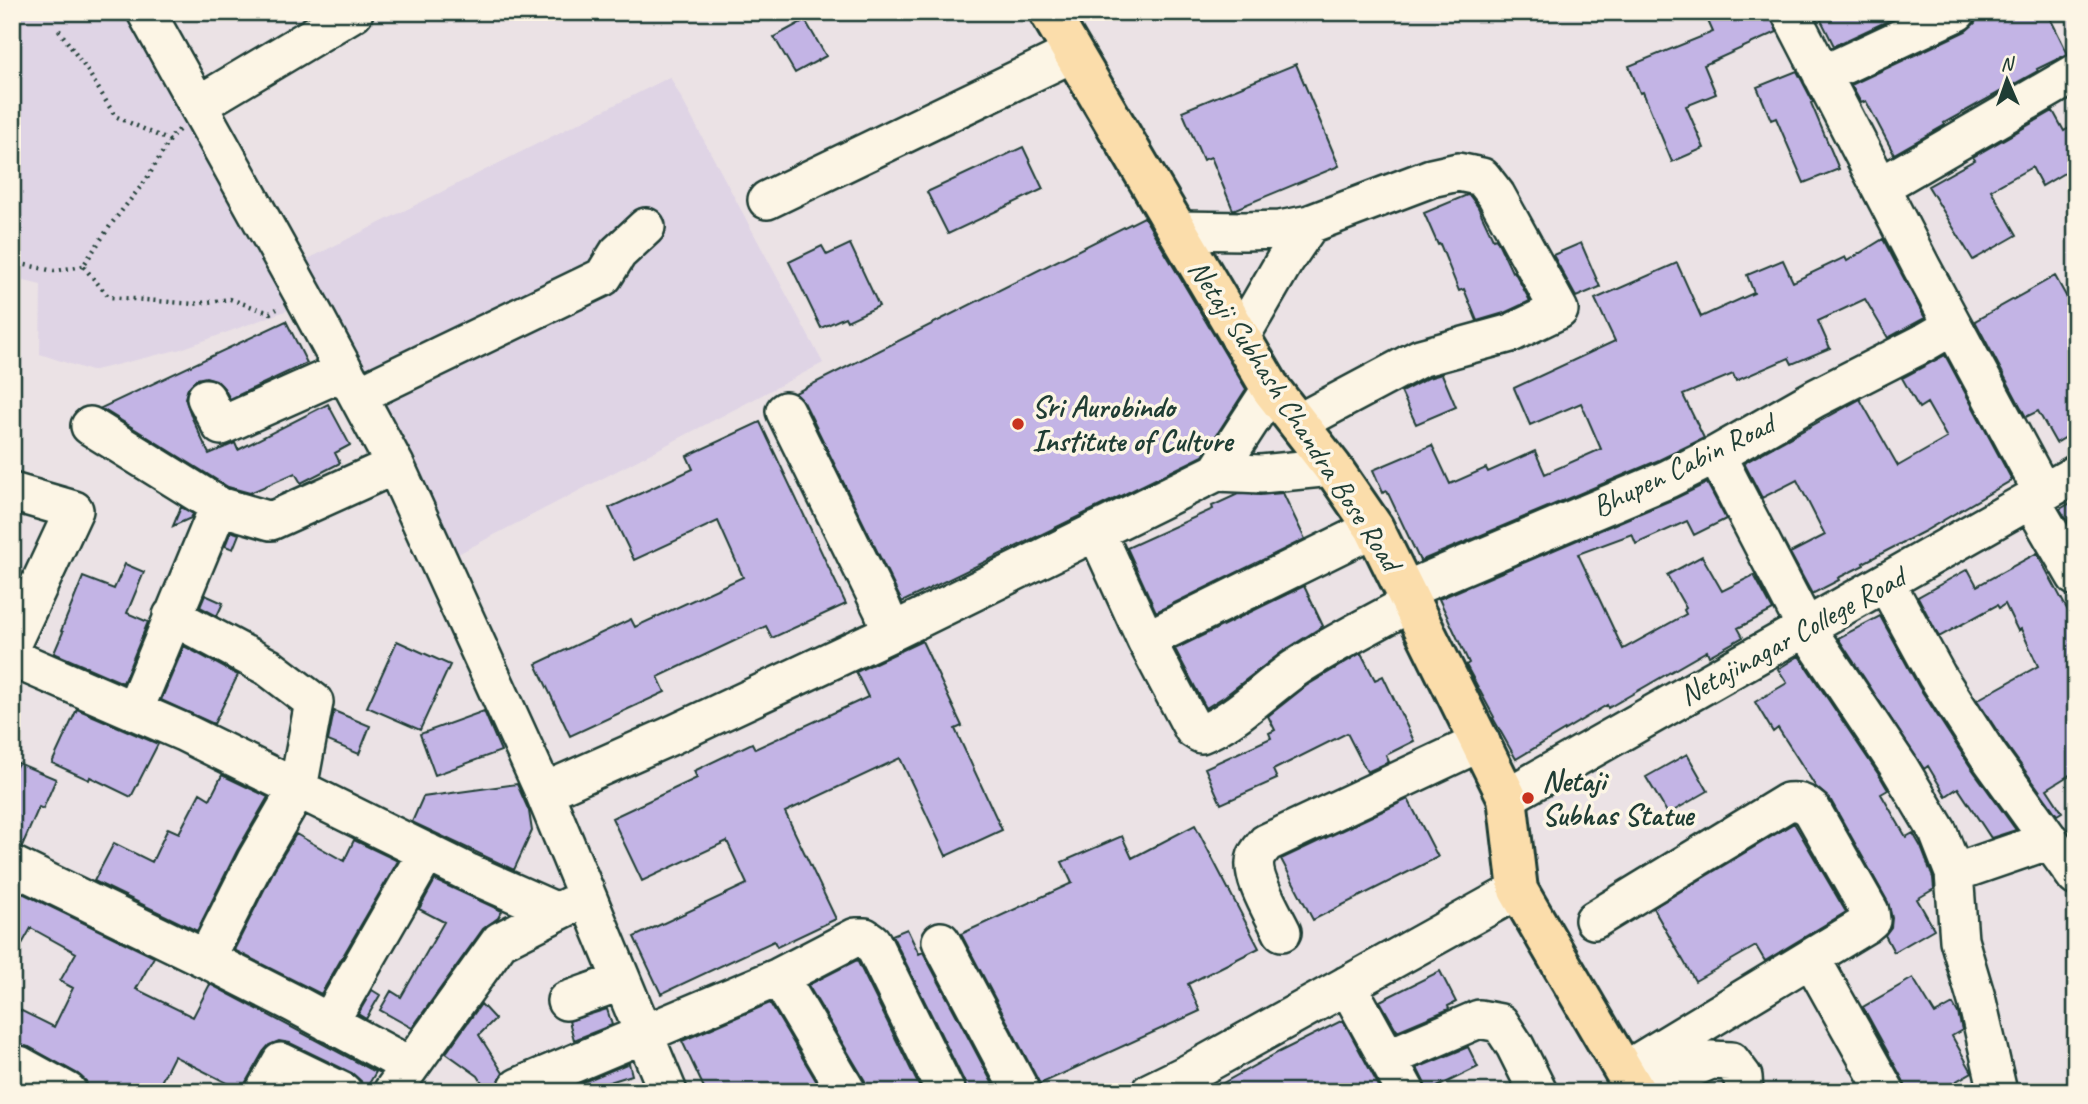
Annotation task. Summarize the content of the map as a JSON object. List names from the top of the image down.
{
  "streets": {
    "main road": ["Netaji Subhash Chandra Bose Road"],
    "street": ["Bhupen Cabin Road", "Netajinagar College Road"]
  },
  "crossings": [
    ["Netaji Subhash Chandra Bose Road", "Bhupen Cabin Road"],
    ["Netaji Subhash Chandra Bose Road", "Netajinagar College Road"]
  ],
  "places": ["Sri Aurobindo Institute of Culture", "Netaji Subhas Statue"],
  "north": "top"
}
